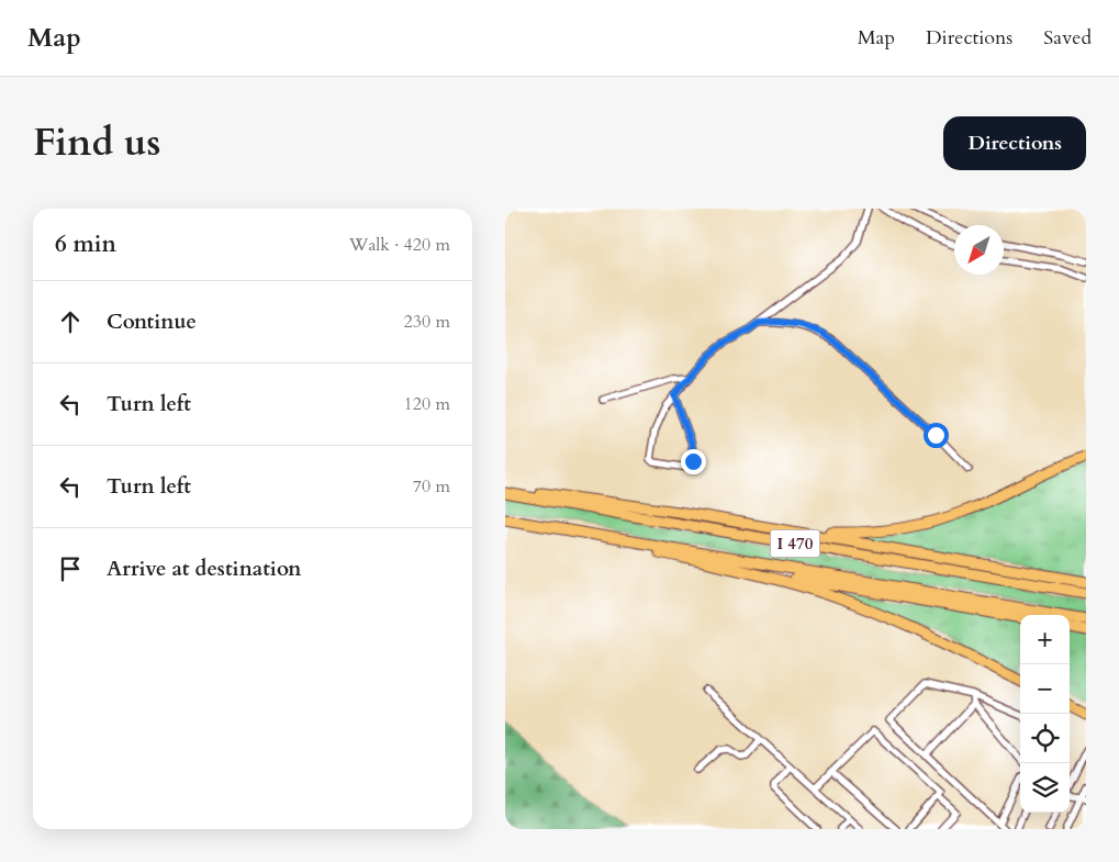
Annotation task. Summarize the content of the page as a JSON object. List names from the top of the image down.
{
  "streets": {
    "highway": ["I 470"]
  },
  "north": "bottom left",
  "page": {
    "header": "Map",
    "nav": ["Map", "Directions", "Saved"],
    "title": "Find us",
    "buttons": "Directions",
    "heading": ["6 min", "Walk · 420 m"],
    "list": [
      ["Continue", "230 m"],
      ["Turn left", "120 m"],
      ["Turn left", "70 m"],
      "Arrive at destination"
    ],
    "map_buttons": ["+", "−"]
  }
}
